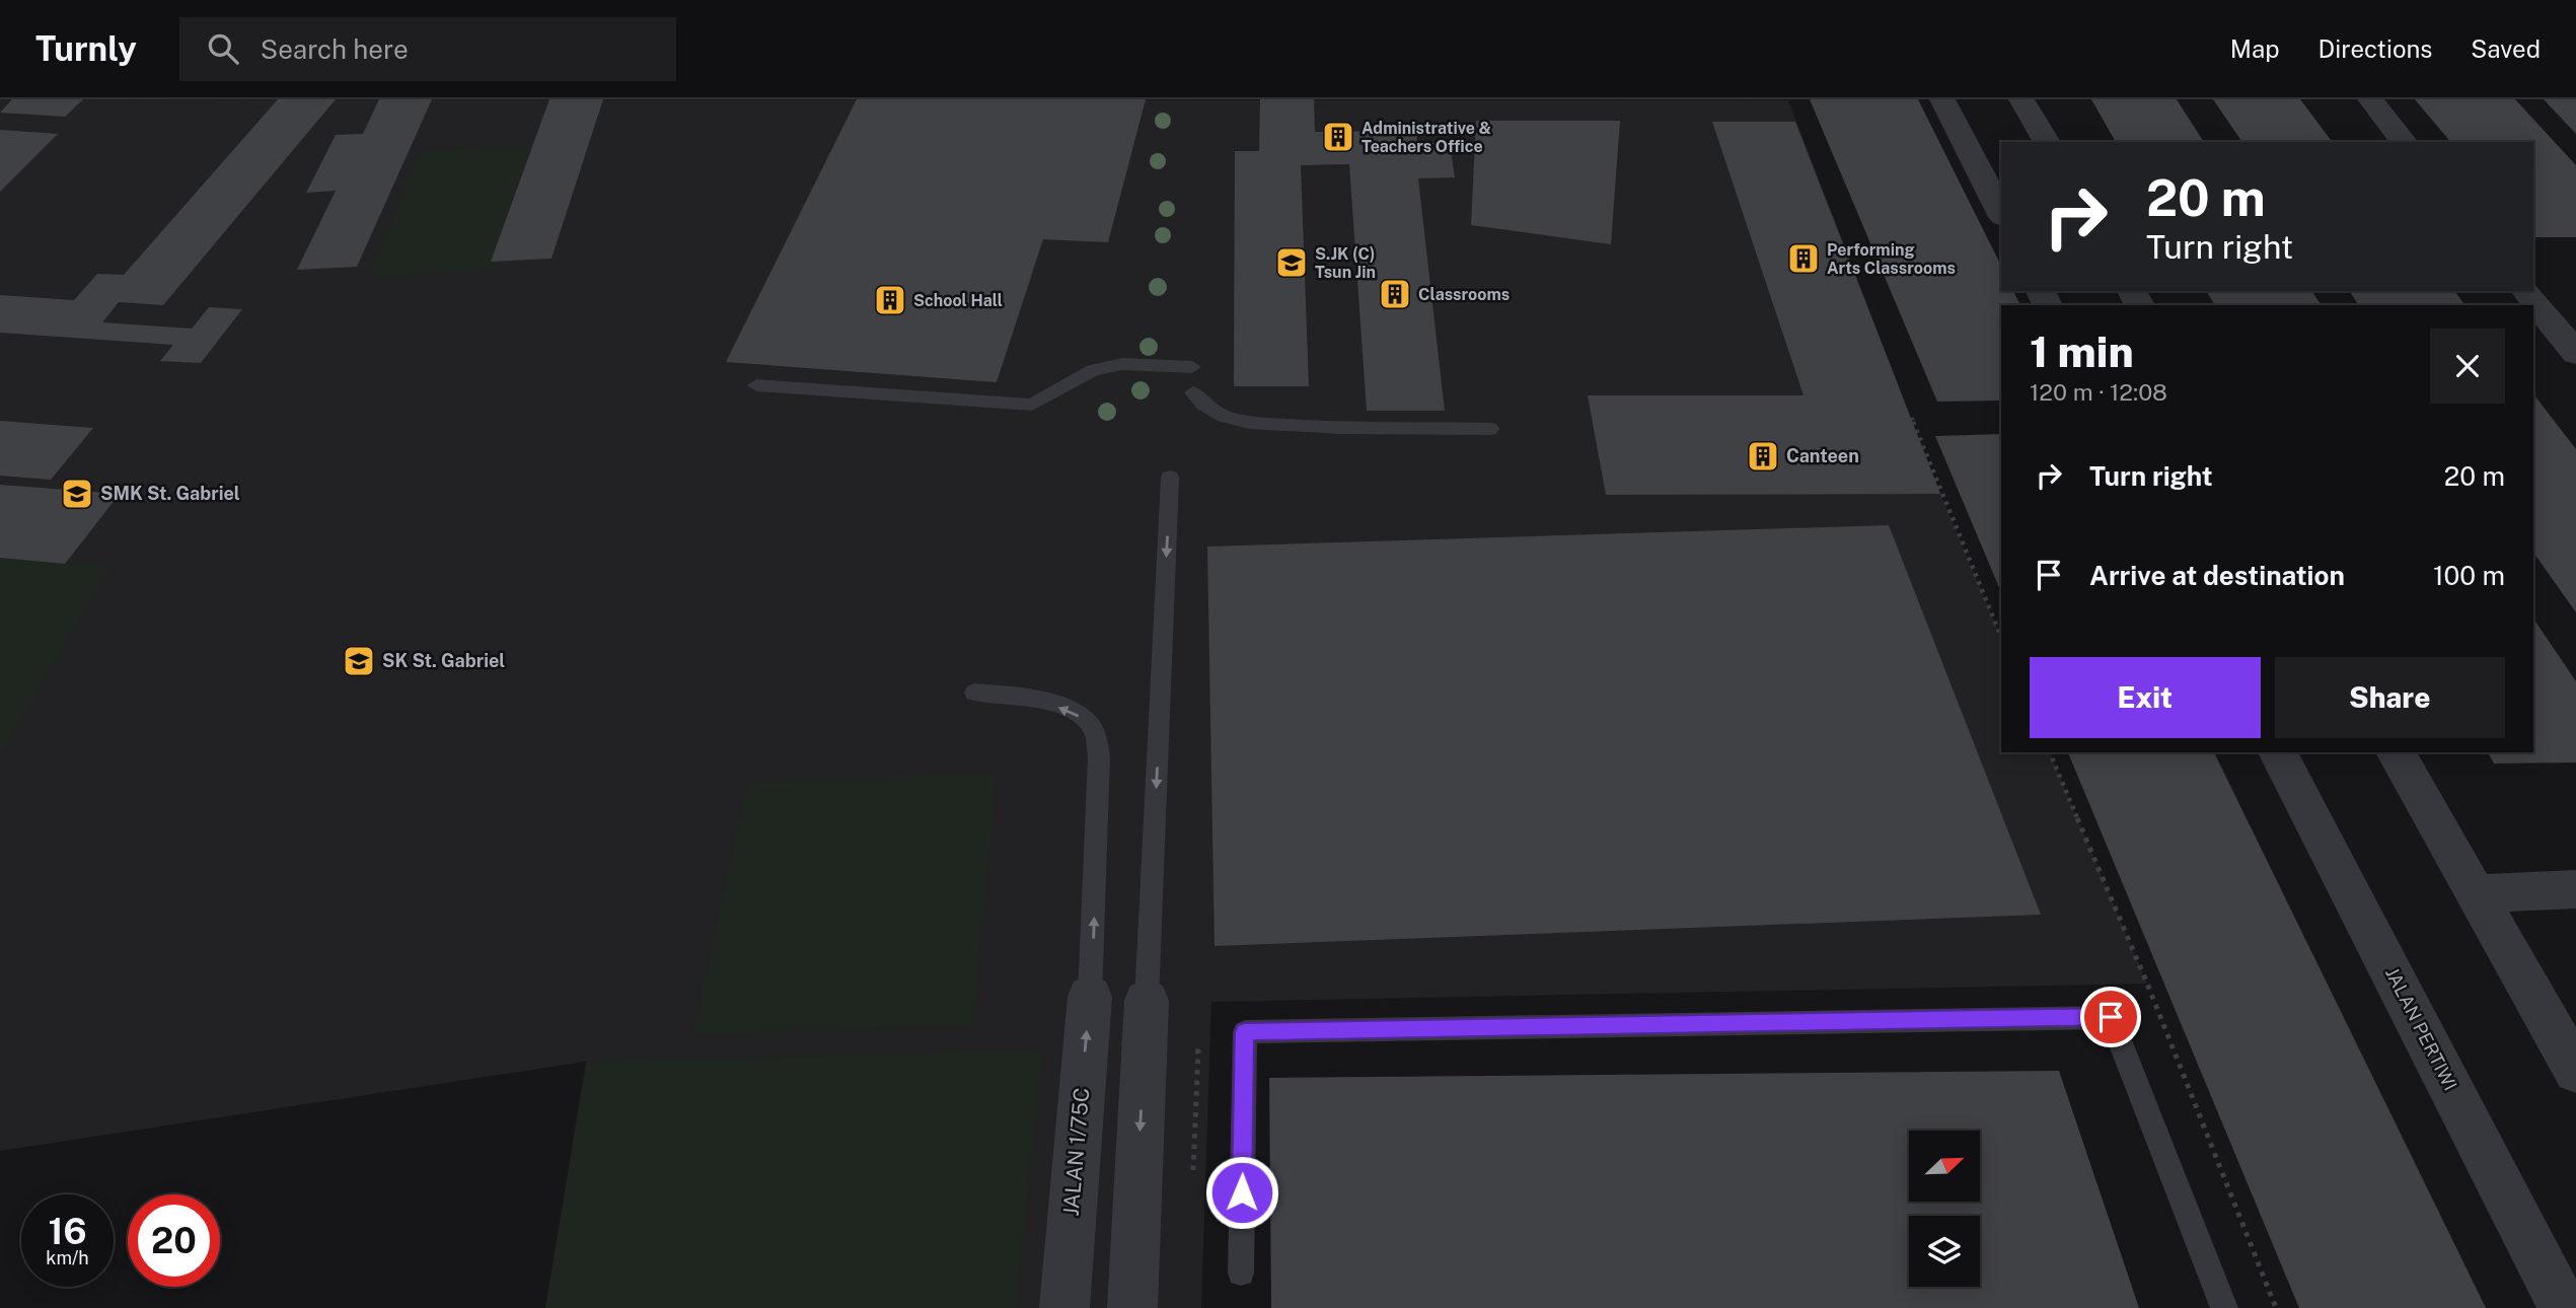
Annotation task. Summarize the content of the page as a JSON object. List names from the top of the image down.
{
  "streets": {
    "street": ["JALAN PERTIWI", "JALAN 1/75C"]
  },
  "places": {
    "building": [
      "Administrative & Teachers Office",
      "Performing Arts Classrooms",
      "Classrooms",
      "School Hall",
      "Canteen"
    ],
    "school or university": ["S.JK (C) Tsun Jin", "SMK St. Gabriel", "SK St. Gabriel"]
  },
  "north": "top right",
  "page": {
    "header": "Turnly",
    "search": "Search here",
    "nav": ["Map", "Directions", "Saved"],
    "turn": ["20 m", "Turn right"],
    "heading": ["1 min", "120 m · 12:08"],
    "list": [
      {
        "name": "Turn right",
        "value": "20 m"
      },
      {
        "name": "Arrive at destination",
        "value": "100 m"
      }
    ],
    "buttons": ["Exit", "Share"],
    "speed": "16 km/h",
    "limit": "20"
  }
}
